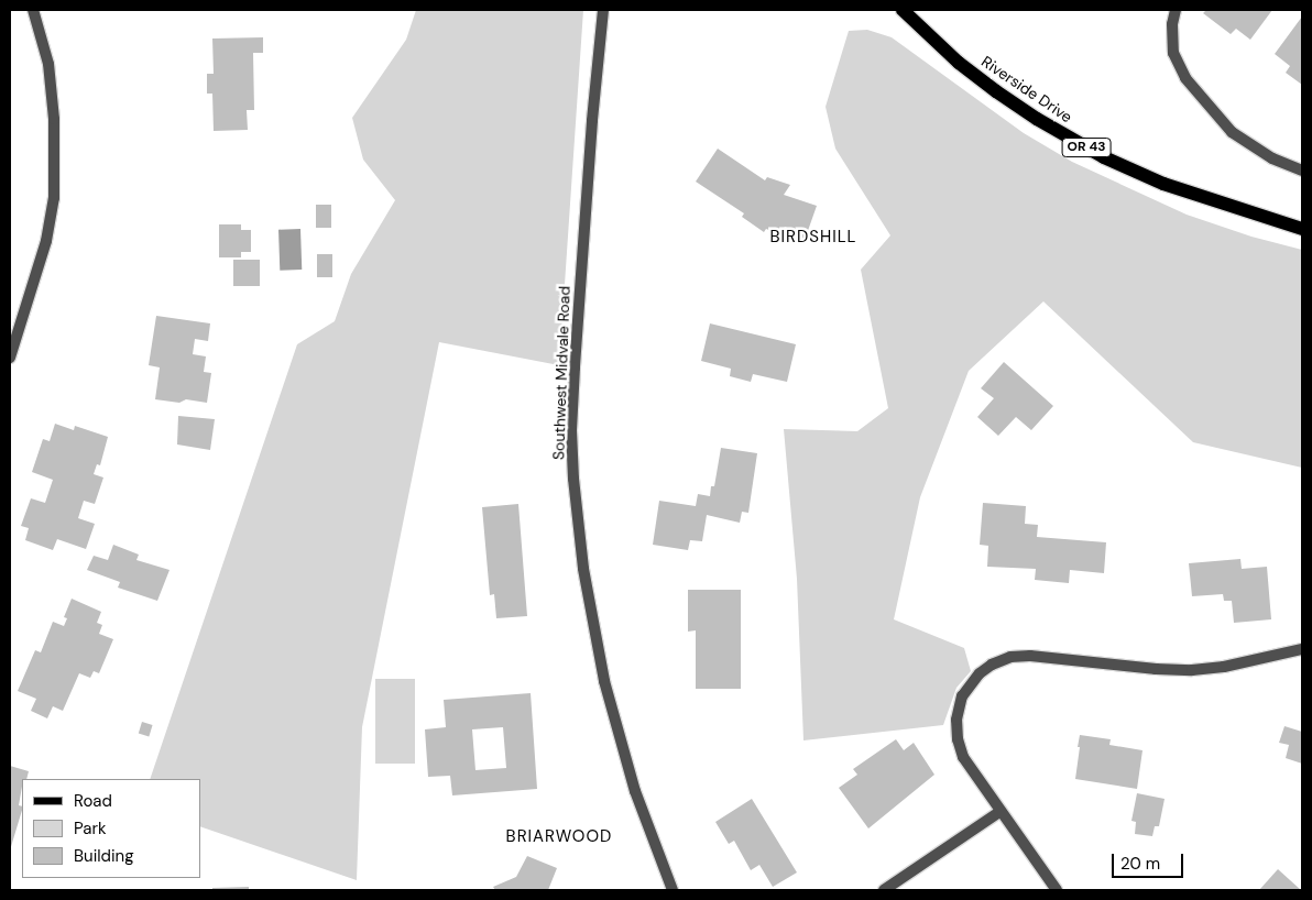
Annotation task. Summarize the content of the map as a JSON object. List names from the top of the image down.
{
  "streets": {
    "main road": ["Riverside Drive", "OR 43"],
    "street": ["Southwest Midvale Road"]
  },
  "districts": ["BIRDSHILL", "BRIARWOOD"],
  "legend": ["Road", "Park", "Building"],
  "scale_bar": "20 m"
}
